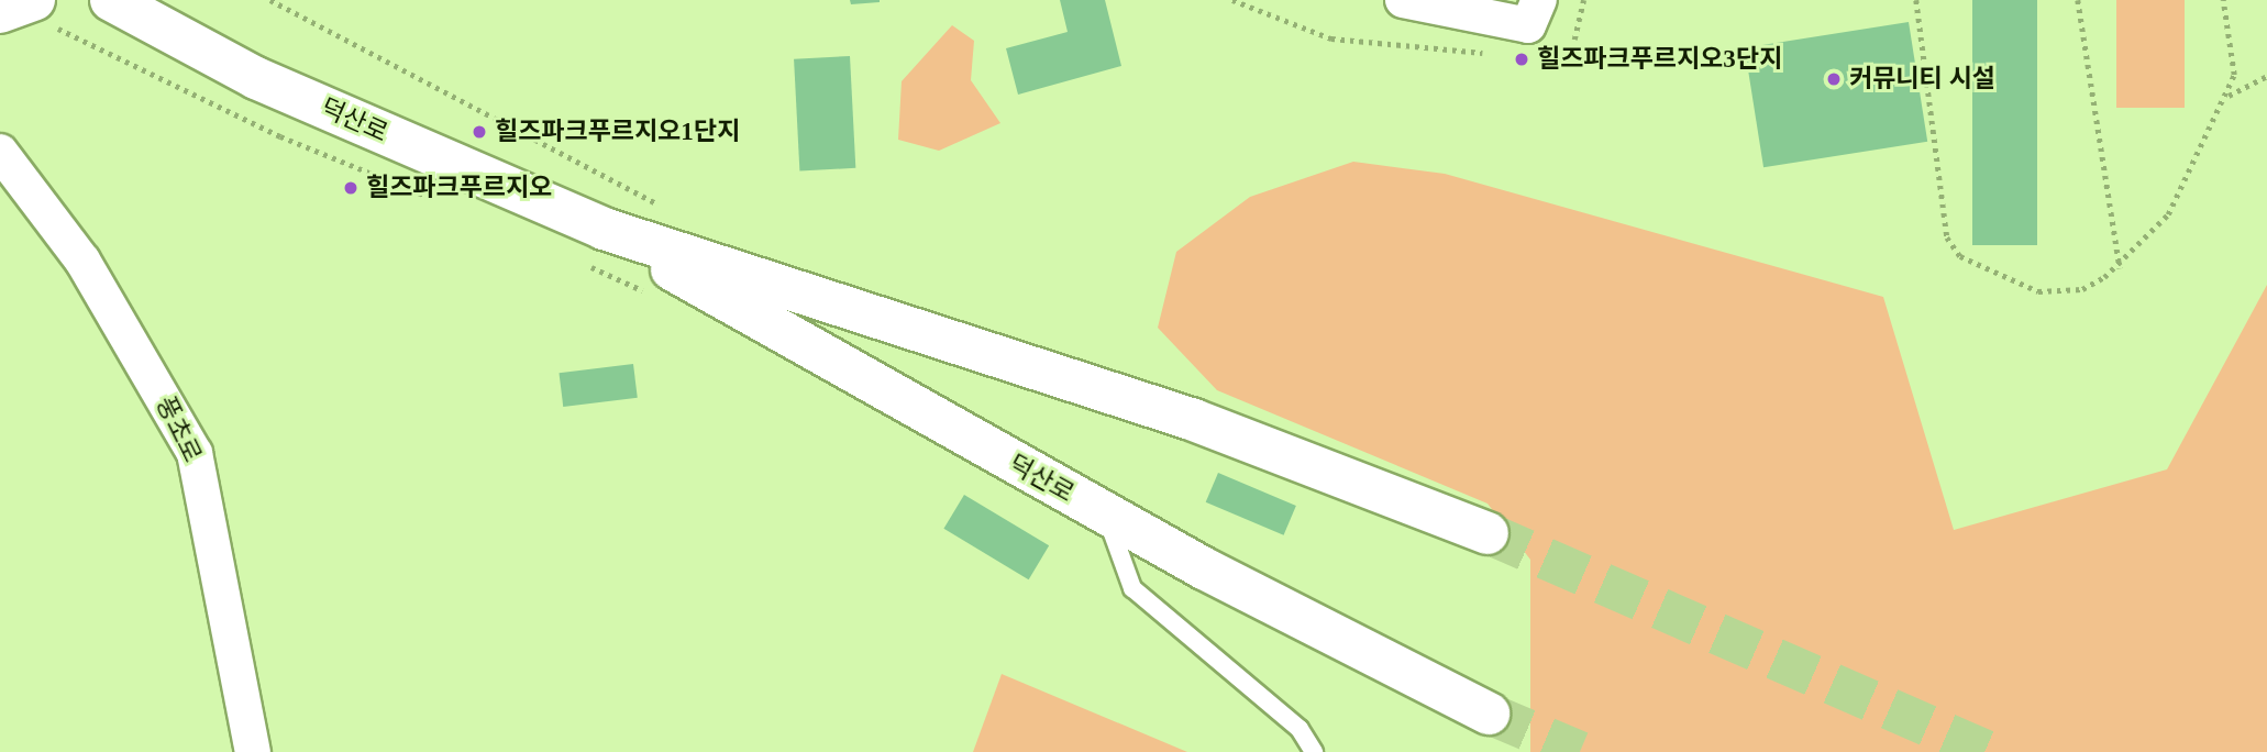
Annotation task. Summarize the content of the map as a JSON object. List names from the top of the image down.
{
  "streets": {
    "main road": ["덕산로"],
    "street": ["풍초로"]
  },
  "places": [
    "힐즈파크푸르지오3단지",
    "커뮤니티 시설",
    "힐즈파크푸르지오1단지",
    "힐즈파크푸르지오"
  ]
}
